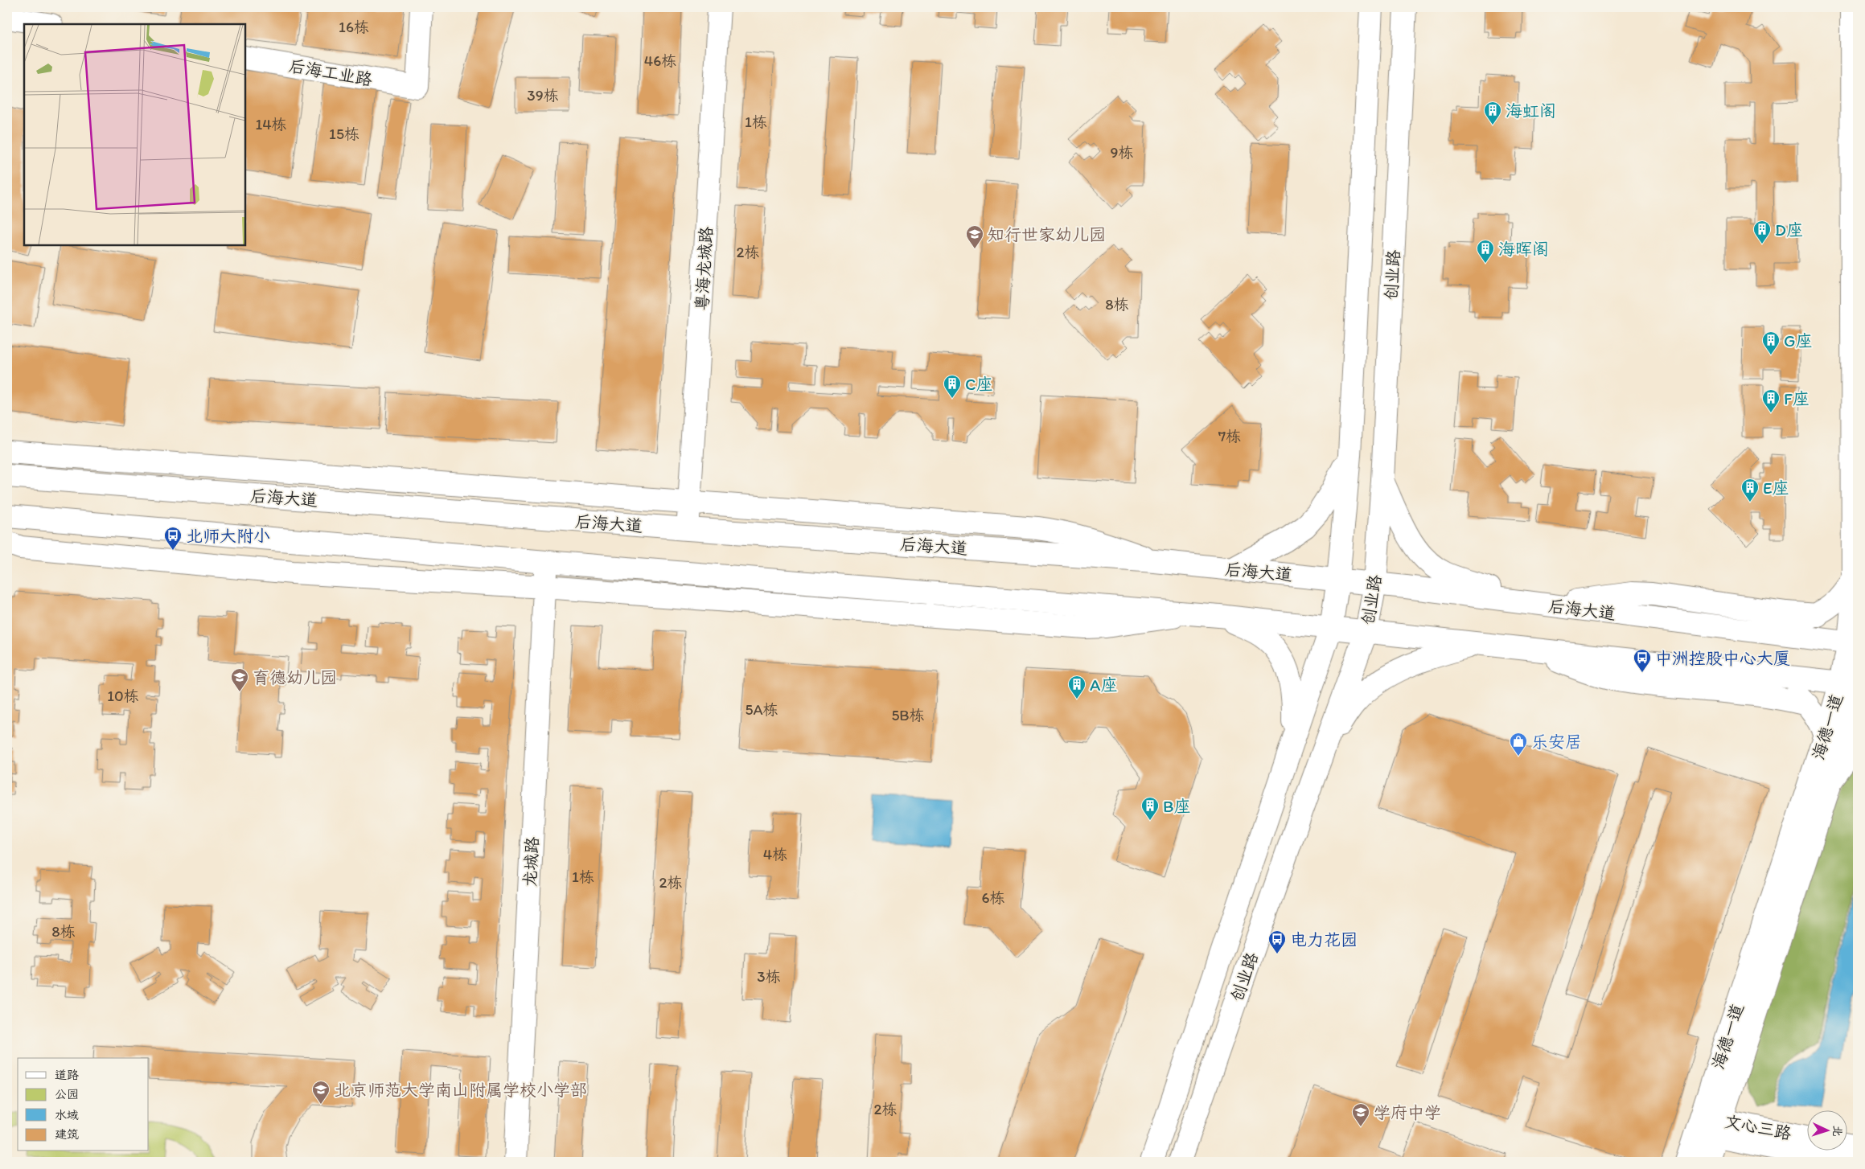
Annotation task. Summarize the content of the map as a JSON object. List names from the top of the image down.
{
  "streets": {
    "main road": [
      "后海工业路",
      "粤海龙城路",
      "创业路",
      "后海大道",
      "海德一道",
      "龙城路",
      "文心三路"
    ]
  },
  "crossings": [
    ["粤海龙城路", "后海大道"],
    ["创业路", "后海大道"],
    ["后海大道", "海德一道"],
    ["海德一道", "文心三路"]
  ],
  "places": {
    "building": [
      "海虹阁",
      "D座",
      "海晖阁",
      "G座",
      "C座",
      "F座",
      "E座",
      "A座",
      "B座"
    ],
    "school or university": [
      "知行世家幼儿园",
      "育德幼儿园",
      "北京师范大学南山附属学校小学部",
      "学府中学"
    ],
    "bus stop": ["北师大附小", "中洲控股中心大厦", "电力花园"],
    "shop": ["乐安居"]
  },
  "house_numbers": [
    "16栋",
    "46栋",
    "39栋",
    "1栋",
    "14栋",
    "15栋",
    "9栋",
    "2栋",
    "8栋",
    "7栋",
    "10栋",
    "5A栋",
    "5B栋",
    "4栋",
    "1栋",
    "2栋",
    "6栋",
    "8栋",
    "3栋",
    "2栋"
  ],
  "legend": [
    "道路",
    "公园",
    "水域",
    "建筑"
  ],
  "north": "right"
}
